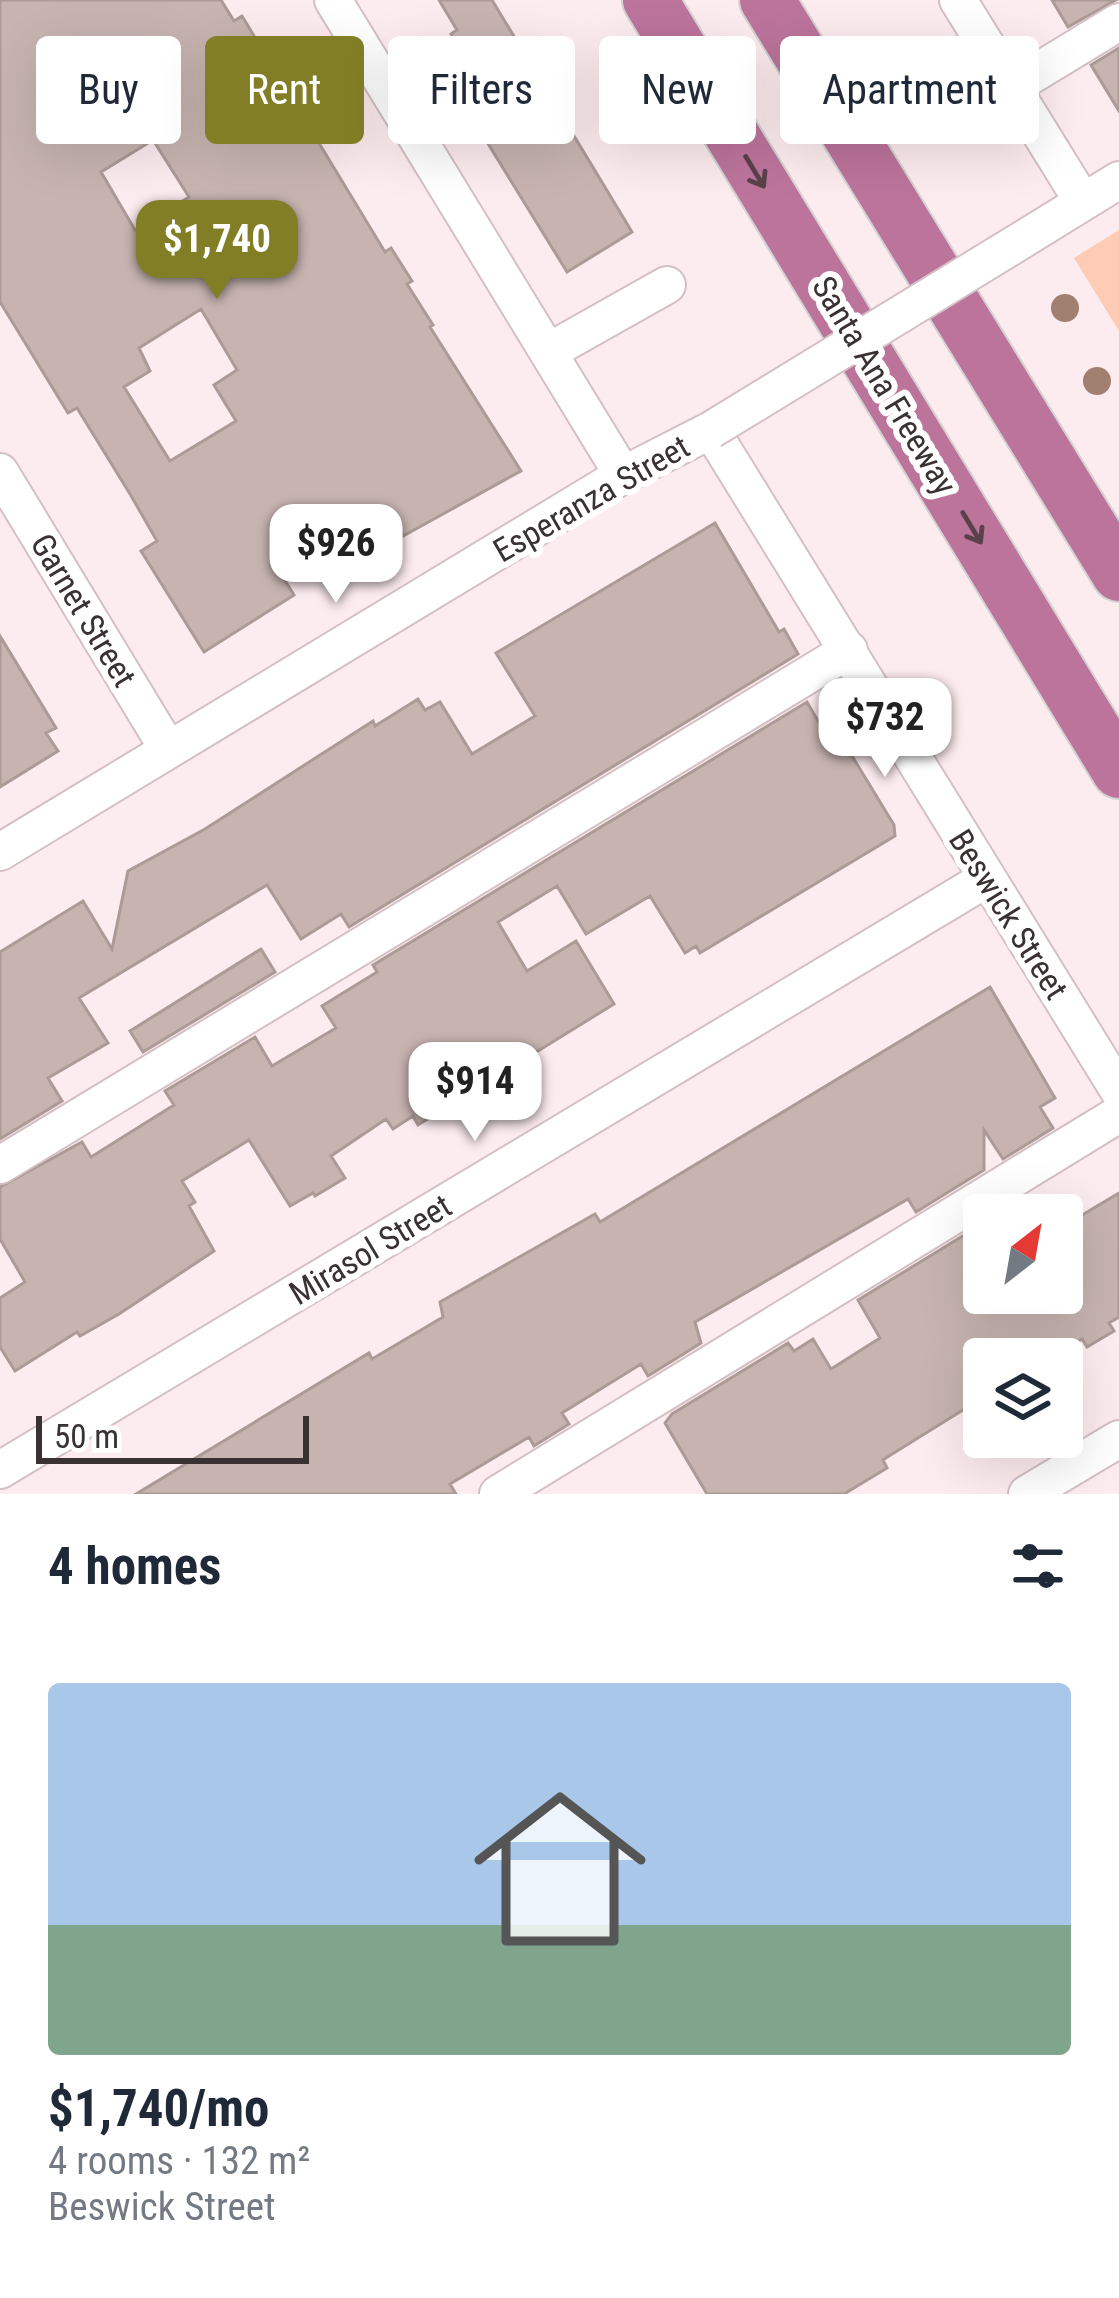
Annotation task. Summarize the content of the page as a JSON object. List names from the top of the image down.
{
  "streets": {
    "highway": ["Santa Ana Freeway"],
    "street": [
      "Esperanza Street",
      "Garnet Street",
      "Beswick Street",
      "Mirasol Street"
    ]
  },
  "crossings": [
    ["Esperanza Street", "Garnet Street"],
    ["Esperanza Street", "Beswick Street"],
    ["Beswick Street", "Mirasol Street"]
  ],
  "scale_bar": "50 m",
  "north": "top right",
  "page": {
    "chip": [
      "Buy",
      "Rent",
      "Filters",
      "New",
      "Apartment"
    ],
    "price": [
      "$1,740",
      "$926",
      "$732",
      "$914"
    ],
    "scale": "50 m",
    "heading": "4 homes",
    "list": [
      {
        "name": "$1,740/mo",
        "note": "4 rooms · 132 m² · Beswick Street"
      }
    ]
  }
}
